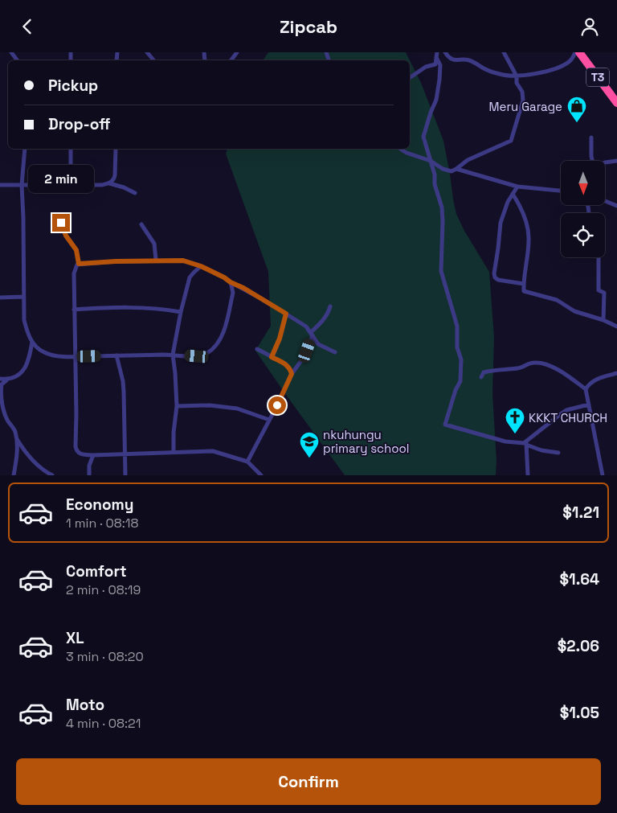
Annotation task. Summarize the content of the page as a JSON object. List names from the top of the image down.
{
  "streets": {
    "highway": ["T3"]
  },
  "places": {
    "shop": ["Meru Garage"],
    "church": ["KKKT CHURCH"],
    "school or university": ["nkuhungu primary school"]
  },
  "north": "bottom",
  "page": {
    "header": "Zipcab",
    "banner": ["Pickup", "Drop-off"],
    "bubble": "2 min",
    "list": [
      {
        "name": "Economy",
        "note": "1 min · 08:18",
        "value": "$1.21"
      },
      {
        "name": "Comfort",
        "note": "2 min · 08:19",
        "value": "$1.64"
      },
      {
        "name": "XL",
        "note": "3 min · 08:20",
        "value": "$2.06"
      },
      {
        "name": "Moto",
        "note": "4 min · 08:21",
        "value": "$1.05"
      }
    ],
    "buttons": "Confirm"
  }
}
